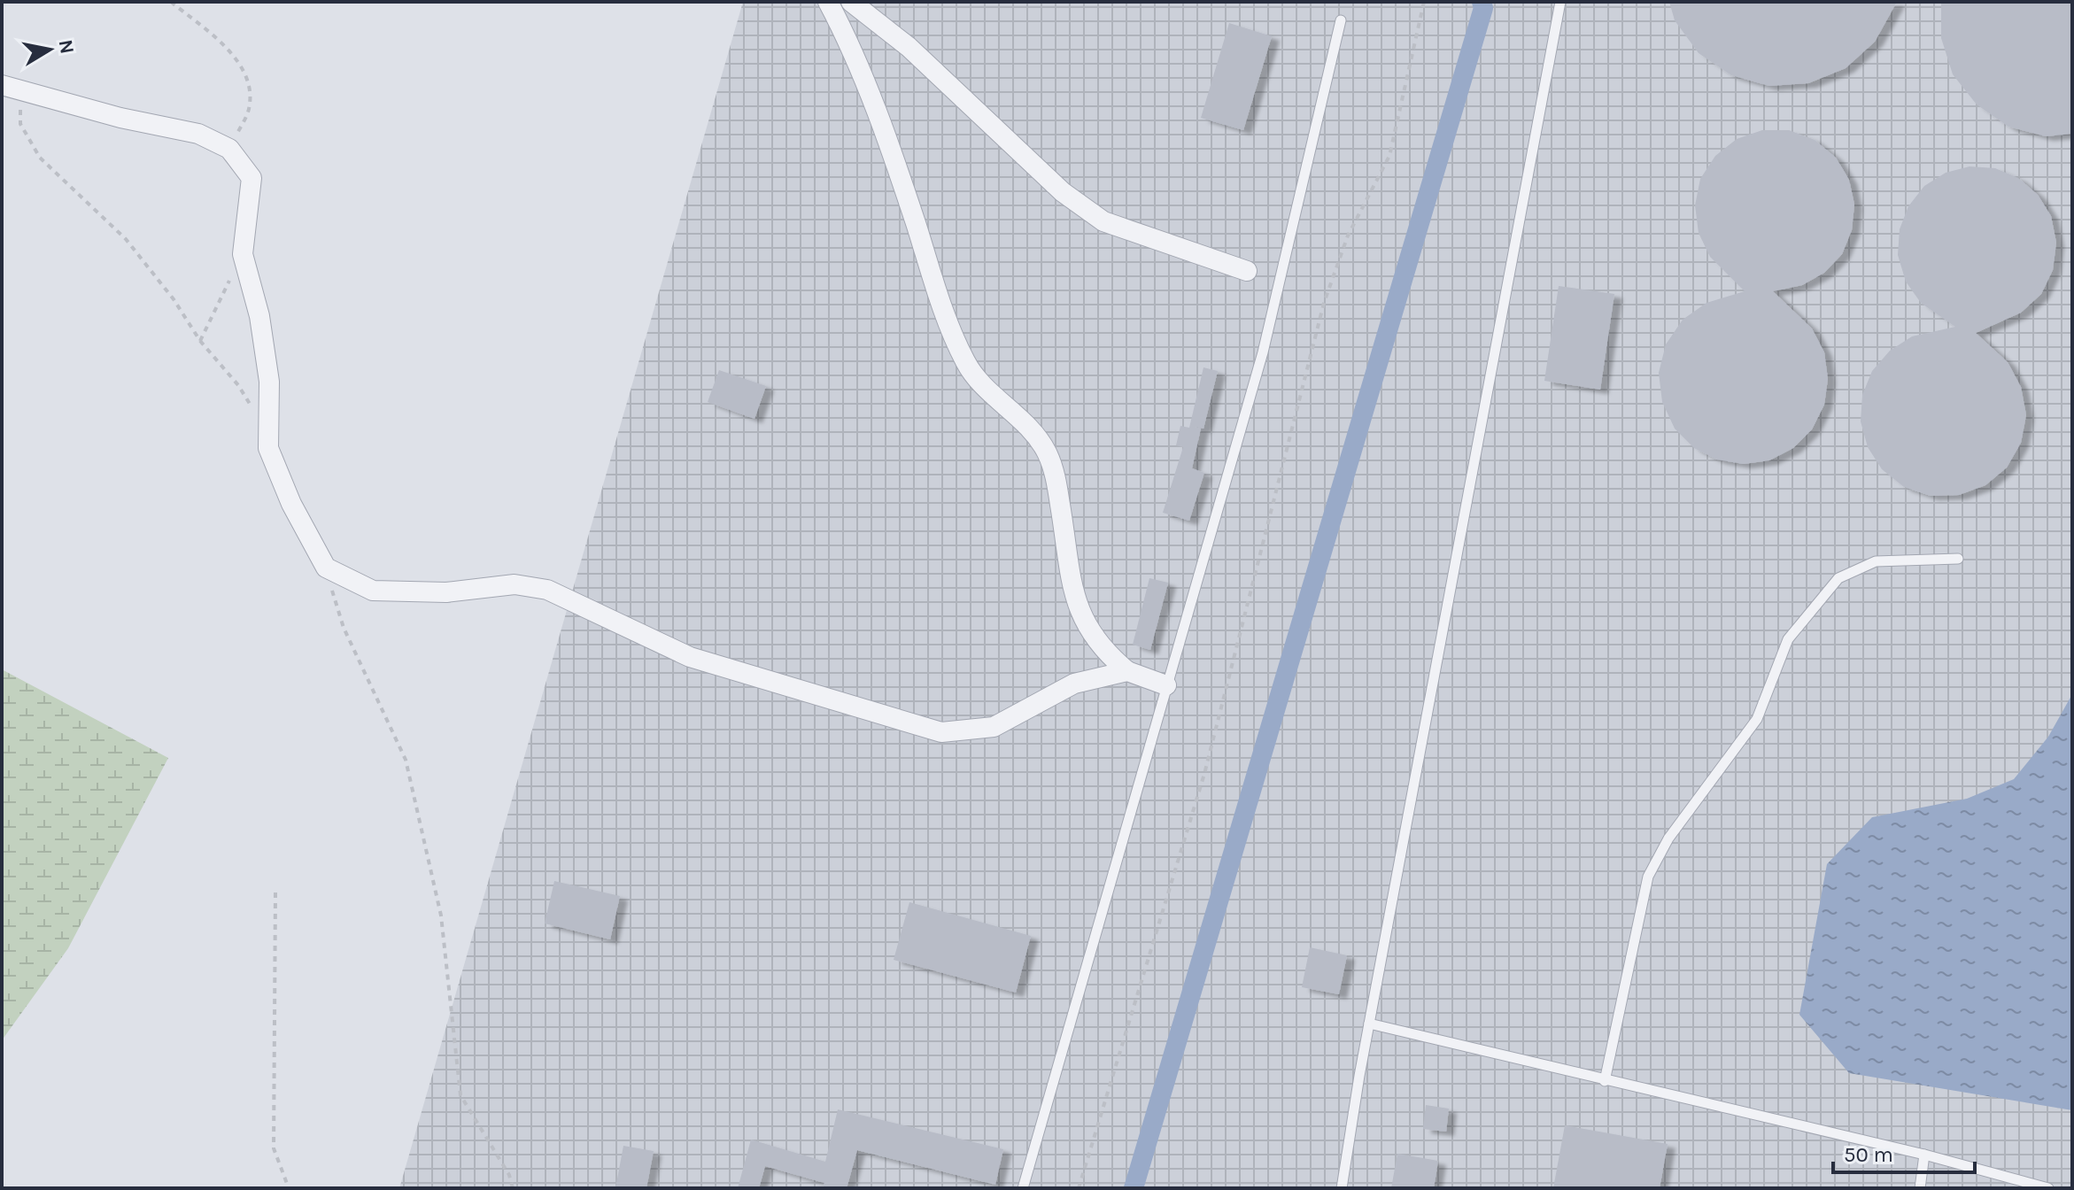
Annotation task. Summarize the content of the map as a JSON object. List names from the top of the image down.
{
  "scale_bar": "50 m",
  "north": "right"
}
